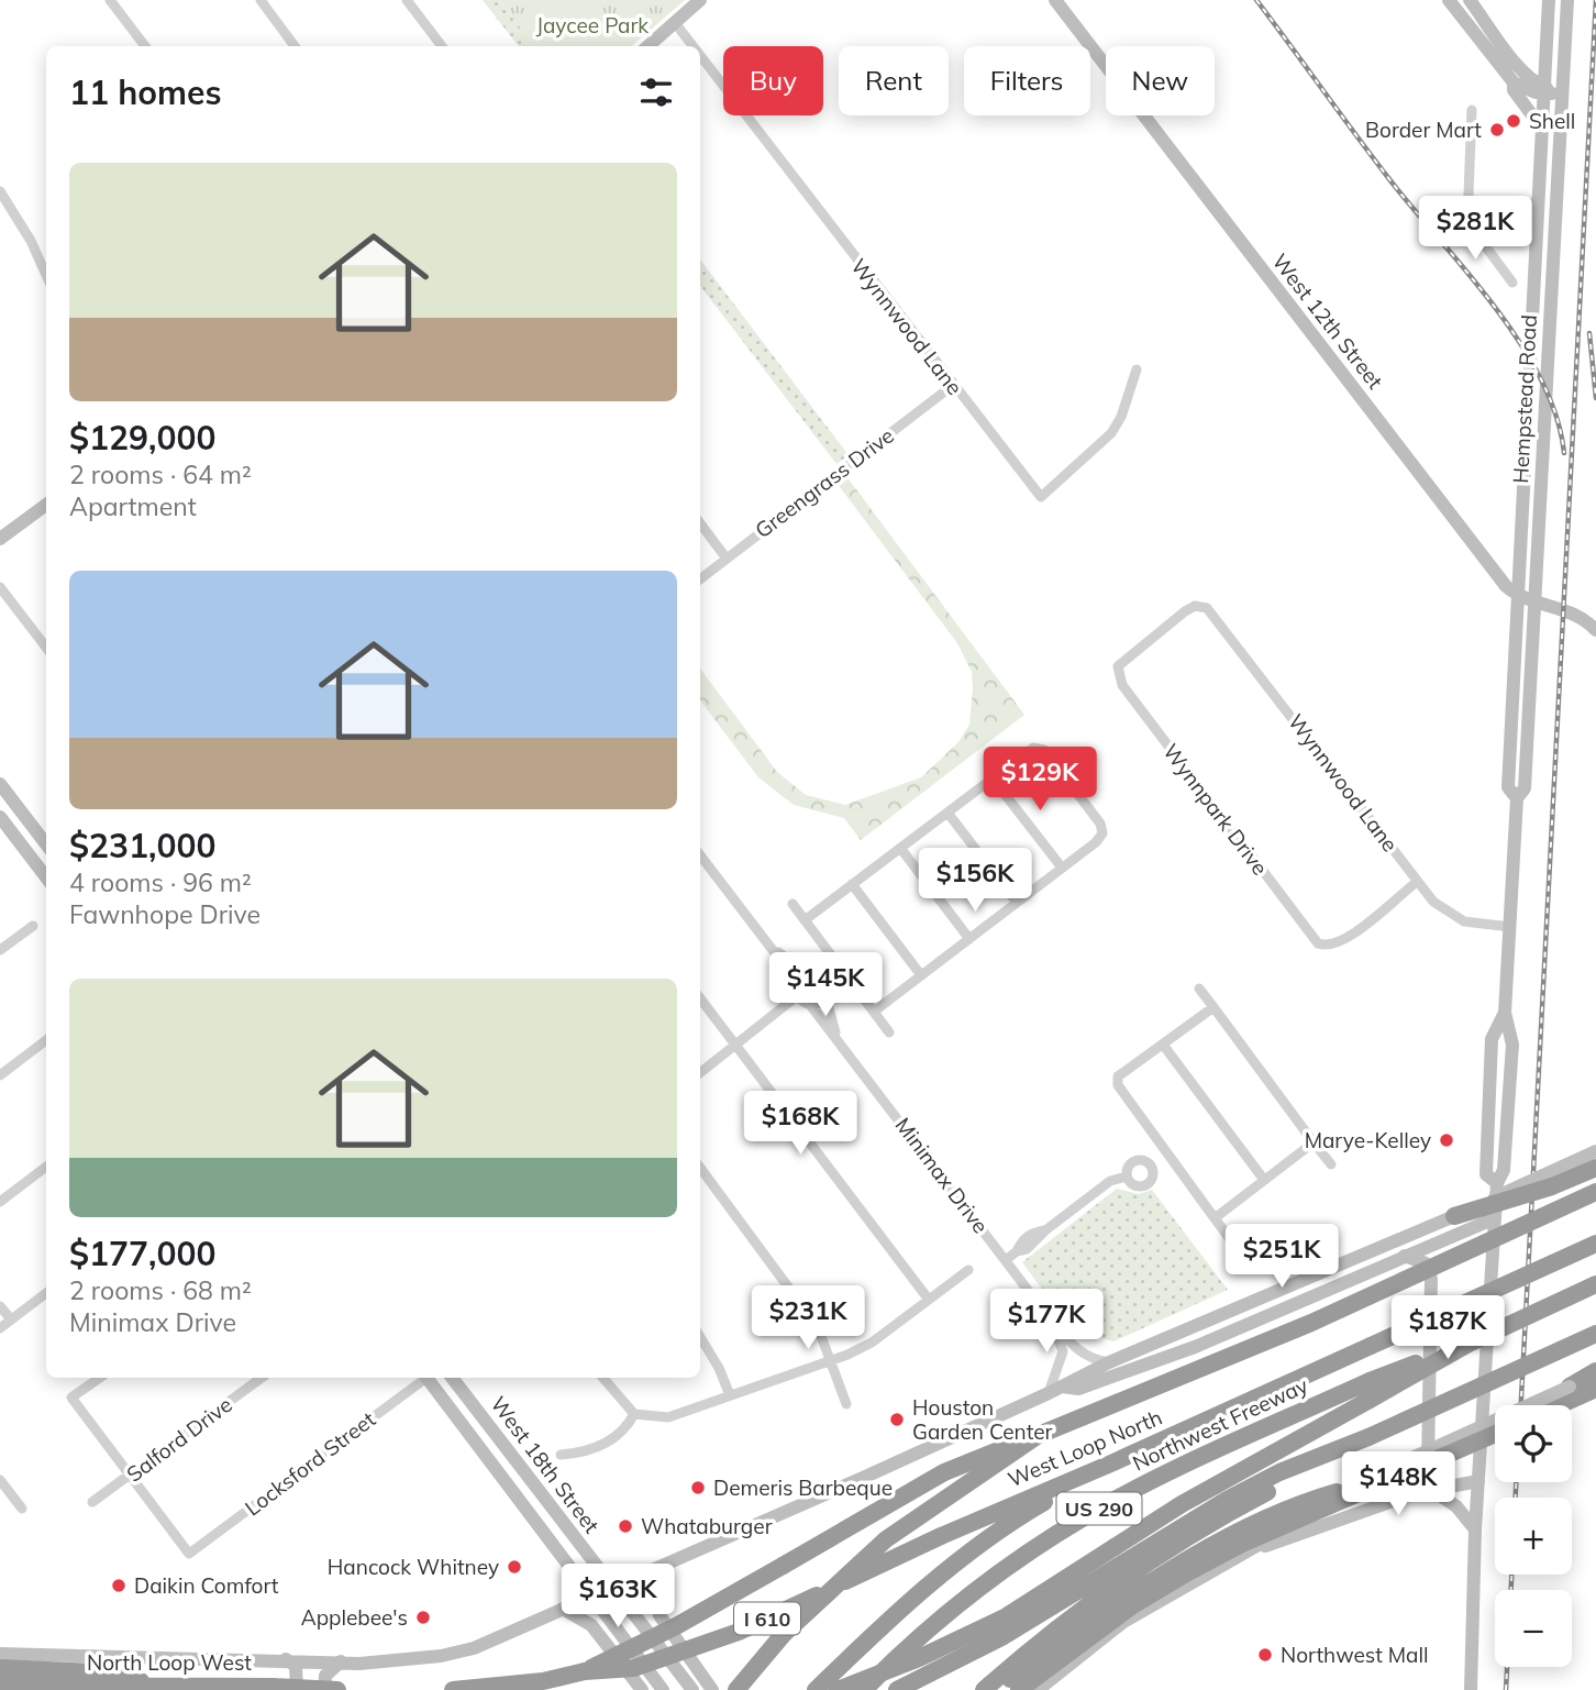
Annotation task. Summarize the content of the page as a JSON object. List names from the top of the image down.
{
  "streets": {
    "highway": [
      "Northwest Freeway",
      "West Loop North",
      "US 290",
      "I 610",
      "North Loop West"
    ],
    "main road": ["West 12th Street", "Hempstead Road", "West 18th Street"],
    "street": [
      "Wynnwood Lane",
      "Greengrass Drive",
      "Wynnpark Drive",
      "Minimax Drive",
      "Salford Drive",
      "Locksford Street"
    ]
  },
  "crossings": [
    ["West 12th Street", "Hempstead Road"],
    ["Wynnwood Lane", "Hempstead Road"],
    ["Wynnwood Lane", "Greengrass Drive"],
    ["Wynnwood Lane", "Wynnpark Drive"],
    ["Salford Drive", "Locksford Street"],
    ["West Loop North", "US 290"],
    ["West Loop North", "I 610"]
  ],
  "parks": ["Jaycee Park"],
  "places": [
    "Shell",
    "Border Mart",
    "Marye-Kelley",
    "Houston Garden Center",
    "Demeris Barbeque",
    "Whataburger",
    "Hancock Whitney",
    "Daikin Comfort",
    "Applebee's",
    "Northwest Mall"
  ],
  "page": {
    "chip": [
      "Buy",
      "Rent",
      "Filters",
      "New"
    ],
    "heading": "11 homes",
    "list": [
      {
        "name": "$129,000",
        "note": "2 rooms · 64 m² · Apartment"
      },
      {
        "name": "$231,000",
        "note": "4 rooms · 96 m² · Fawnhope Drive"
      },
      {
        "name": "$177,000",
        "note": "2 rooms · 68 m² · Minimax Drive"
      }
    ],
    "price": [
      "$281K",
      "$129K",
      "$156K",
      "$145K",
      "$168K",
      "$251K",
      "$231K",
      "$177K",
      "$187K",
      "$148K",
      "$163K"
    ],
    "map_buttons": ["+", "−"]
  }
}
